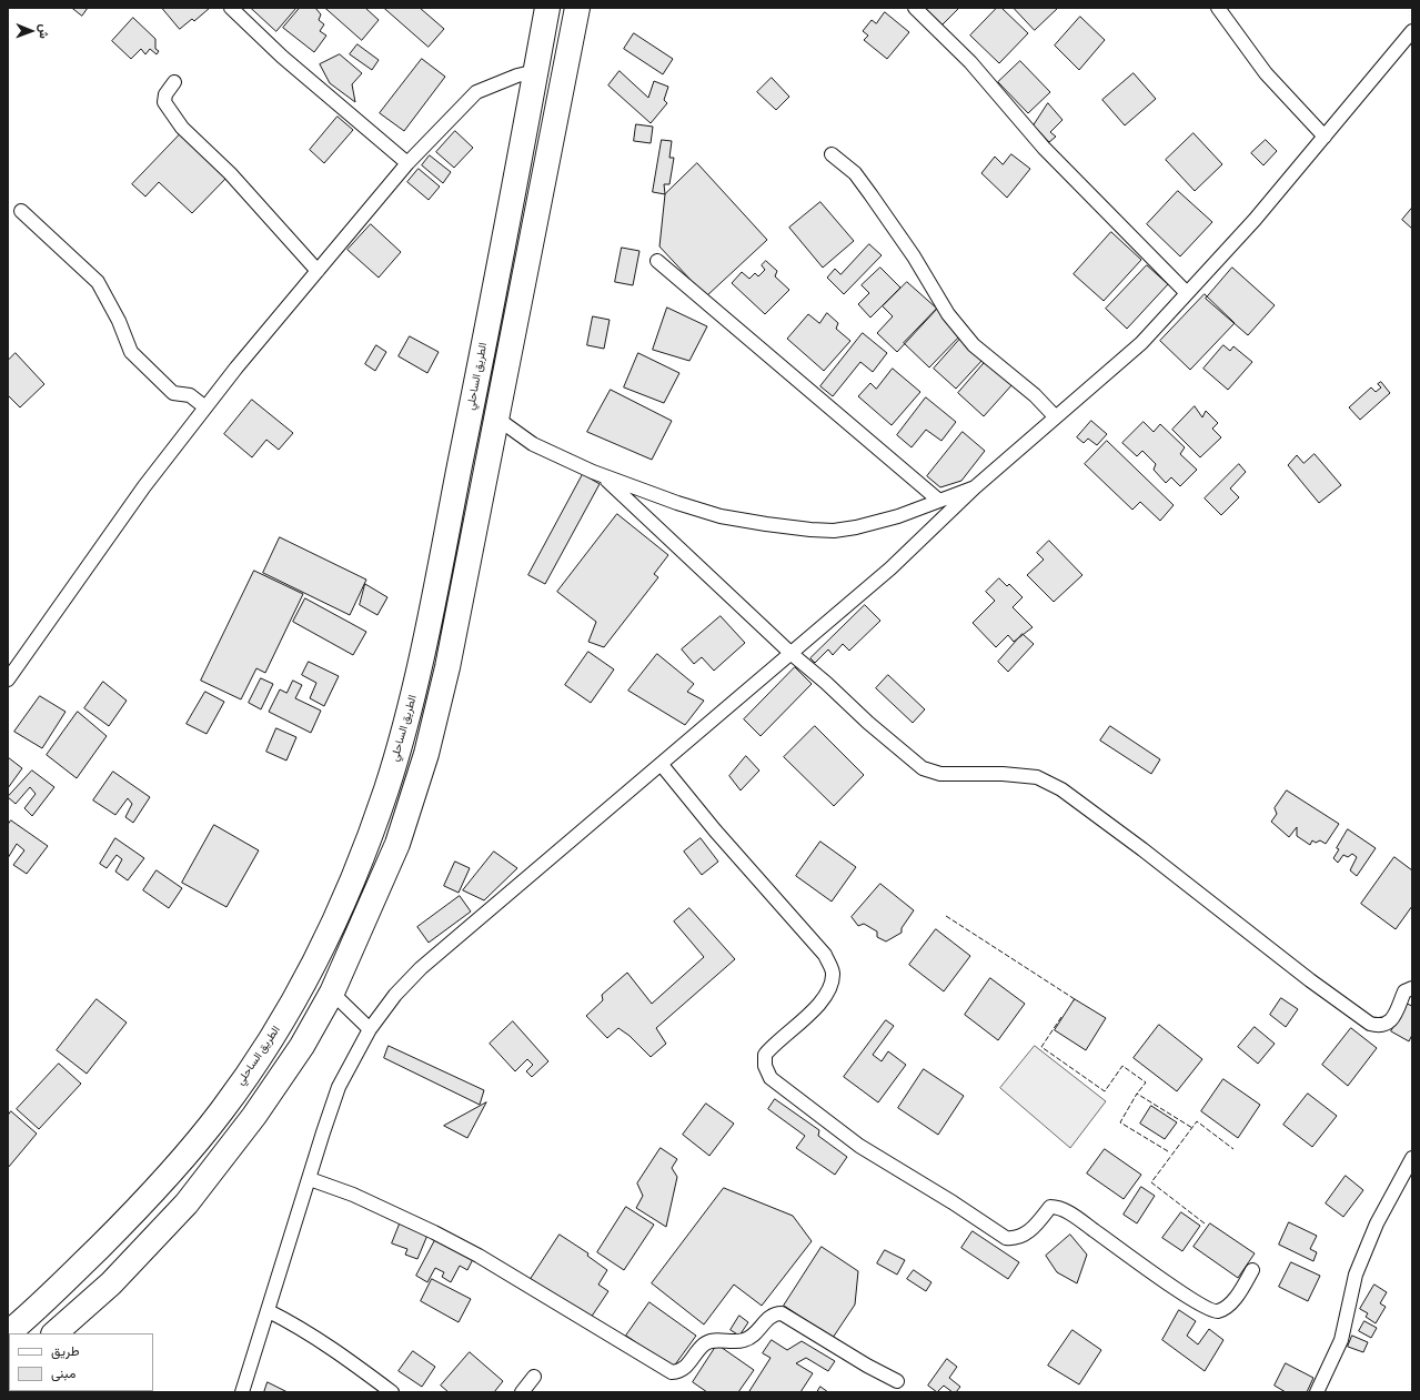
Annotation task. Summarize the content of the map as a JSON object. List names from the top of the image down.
{
  "streets": {
    "highway": ["الطريق الساحلي"]
  },
  "legend": ["طريق", "مبنى"],
  "north": "right"
}
